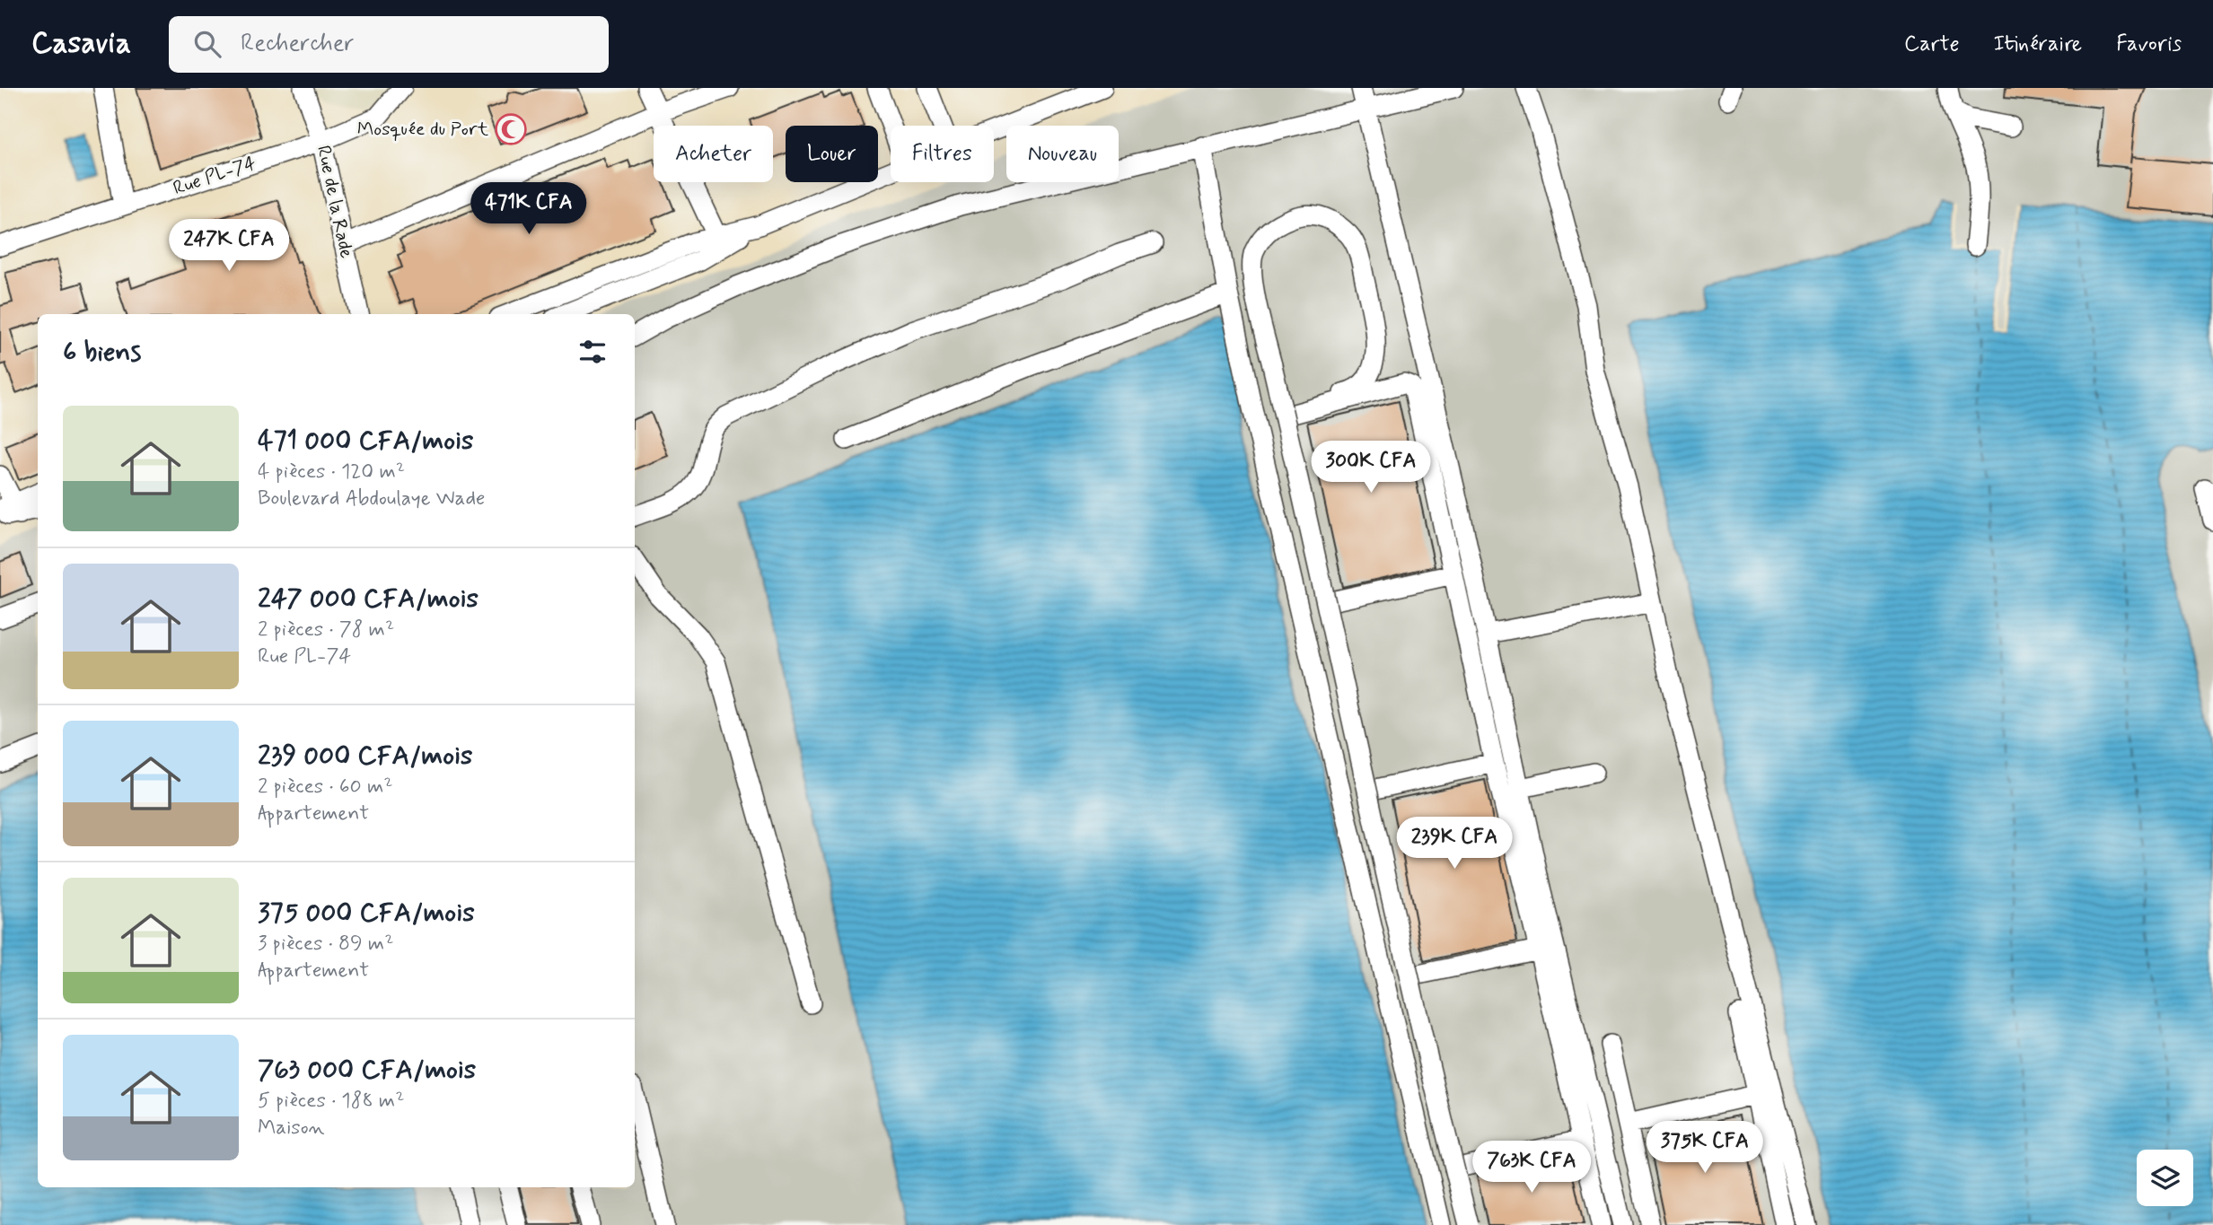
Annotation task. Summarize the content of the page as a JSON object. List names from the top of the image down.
{
  "streets": {
    "street": ["Rue PL-74", "Rue de la Rade"]
  },
  "crossings": [
    ["Rue PL-74", "Rue de la Rade"]
  ],
  "places": {
    "mosque": ["Mosquée du Port"]
  },
  "page": {
    "header": "Casavia",
    "search": "Rechercher",
    "nav": ["Carte", "Itinéraire", "Favoris"],
    "chip": [
      "Acheter",
      "Louer",
      "Filtres",
      "Nouveau"
    ],
    "price": [
      "471K CFA",
      "247K CFA",
      "300K CFA",
      "239K CFA",
      "375K CFA",
      "763K CFA"
    ],
    "heading": "6 biens",
    "list": [
      {
        "name": "471 000 CFA/mois",
        "note": "4 pièces · 120 m² · Boulevard Abdoulaye Wade"
      },
      {
        "name": "247 000 CFA/mois",
        "note": "2 pièces · 78 m² · Rue PL-74"
      },
      {
        "name": "239 000 CFA/mois",
        "note": "2 pièces · 60 m² · Appartement"
      },
      {
        "name": "375 000 CFA/mois",
        "note": "3 pièces · 89 m² · Appartement"
      },
      {
        "name": "763 000 CFA/mois",
        "note": "5 pièces · 188 m² · Maison"
      }
    ]
  }
}
